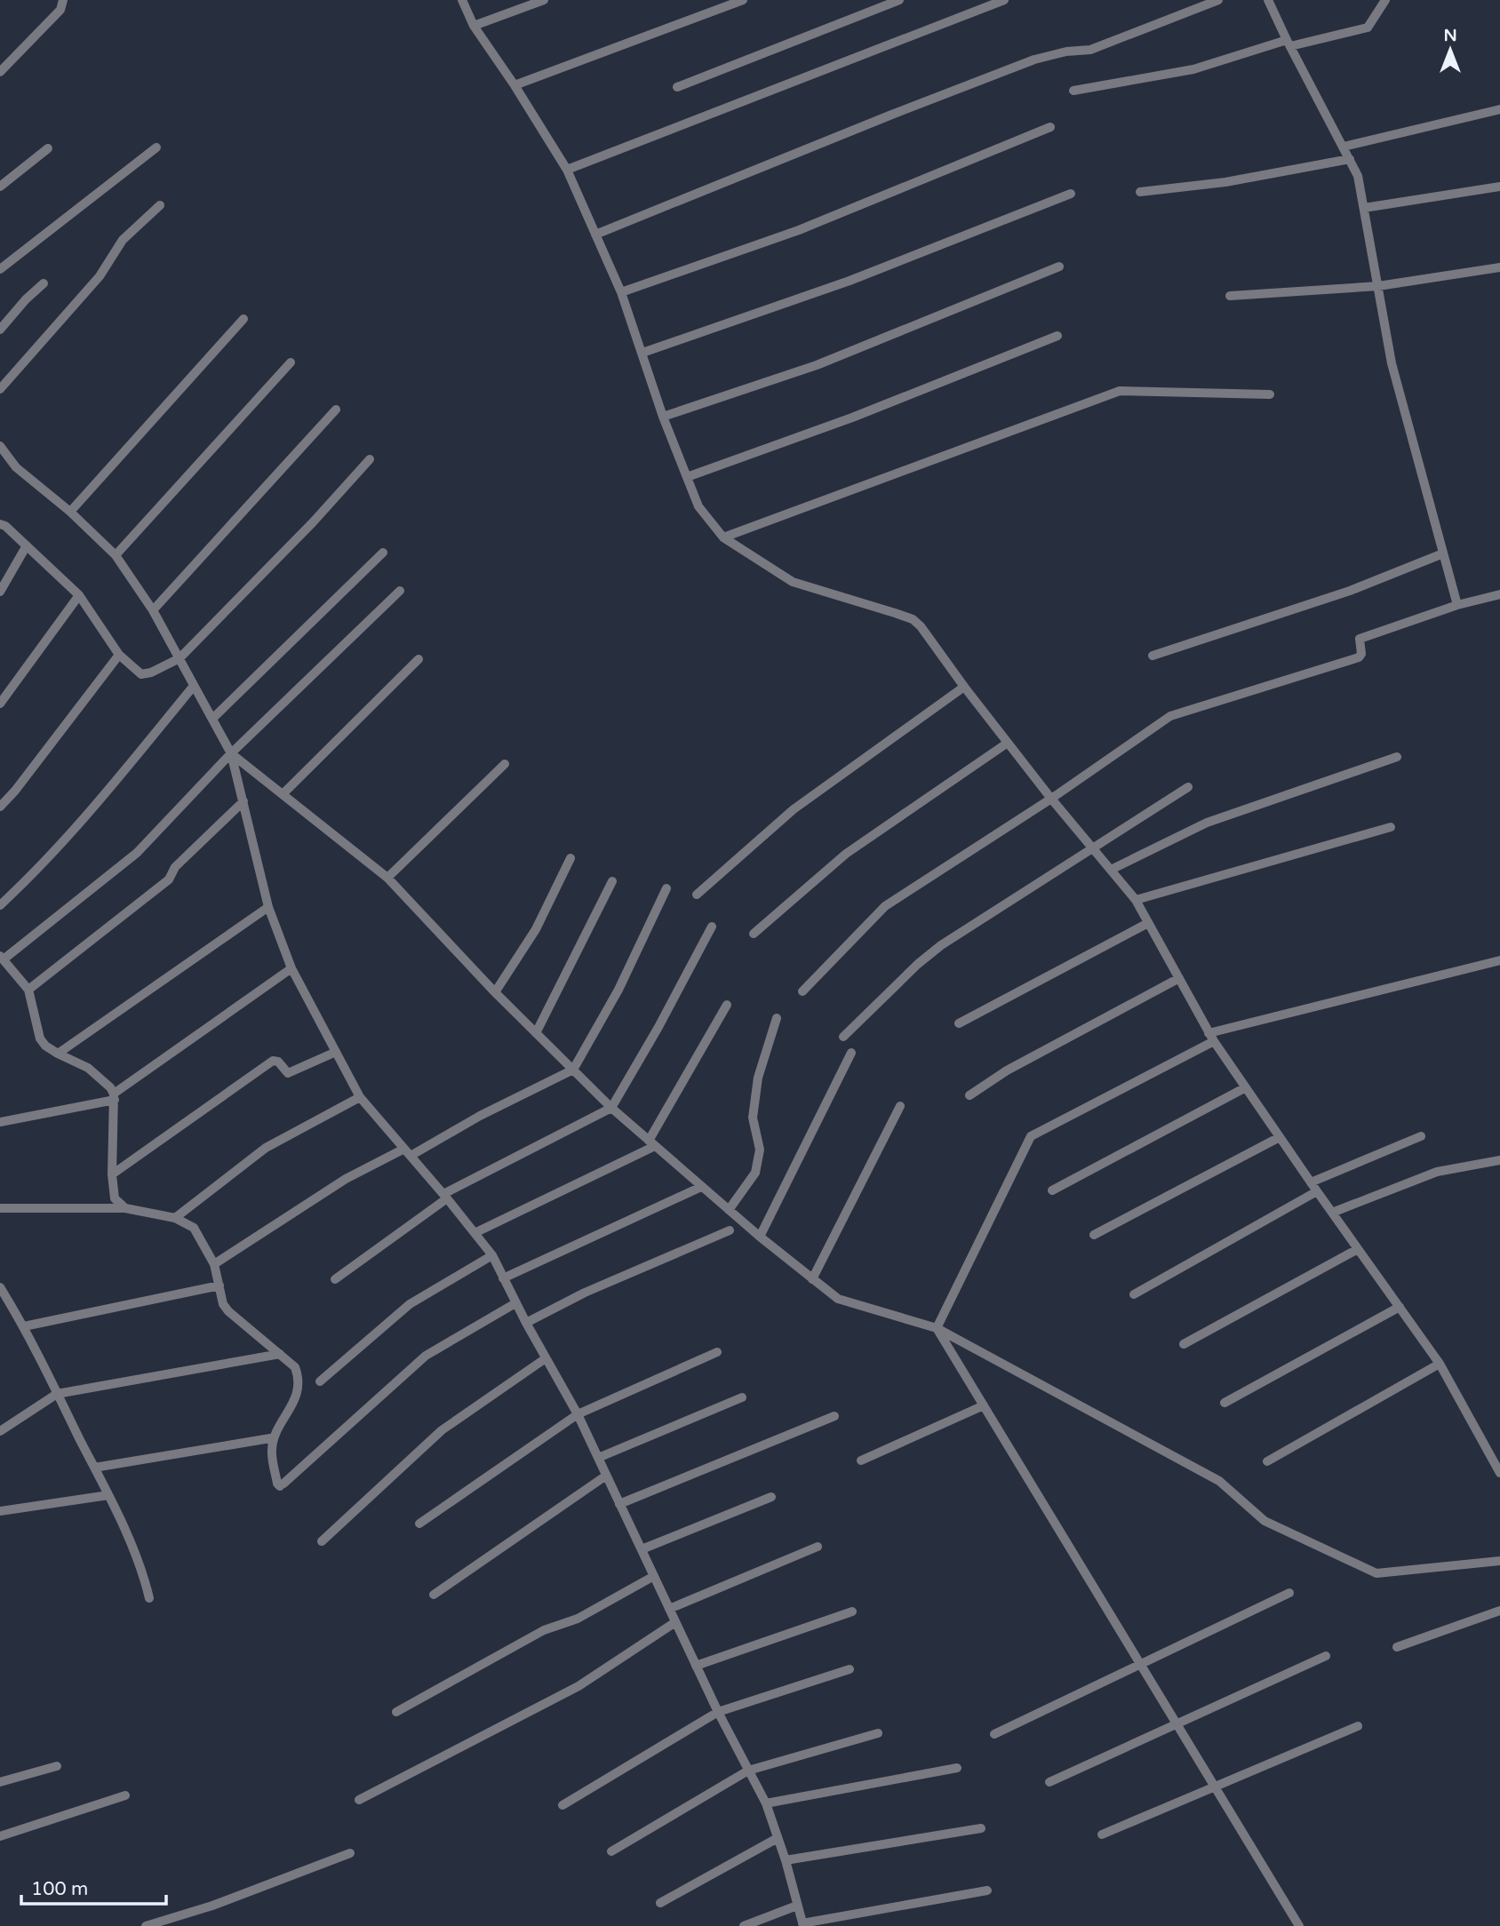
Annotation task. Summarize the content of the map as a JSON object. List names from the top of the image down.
{
  "scale_bar": "100 m",
  "north": "top"
}
